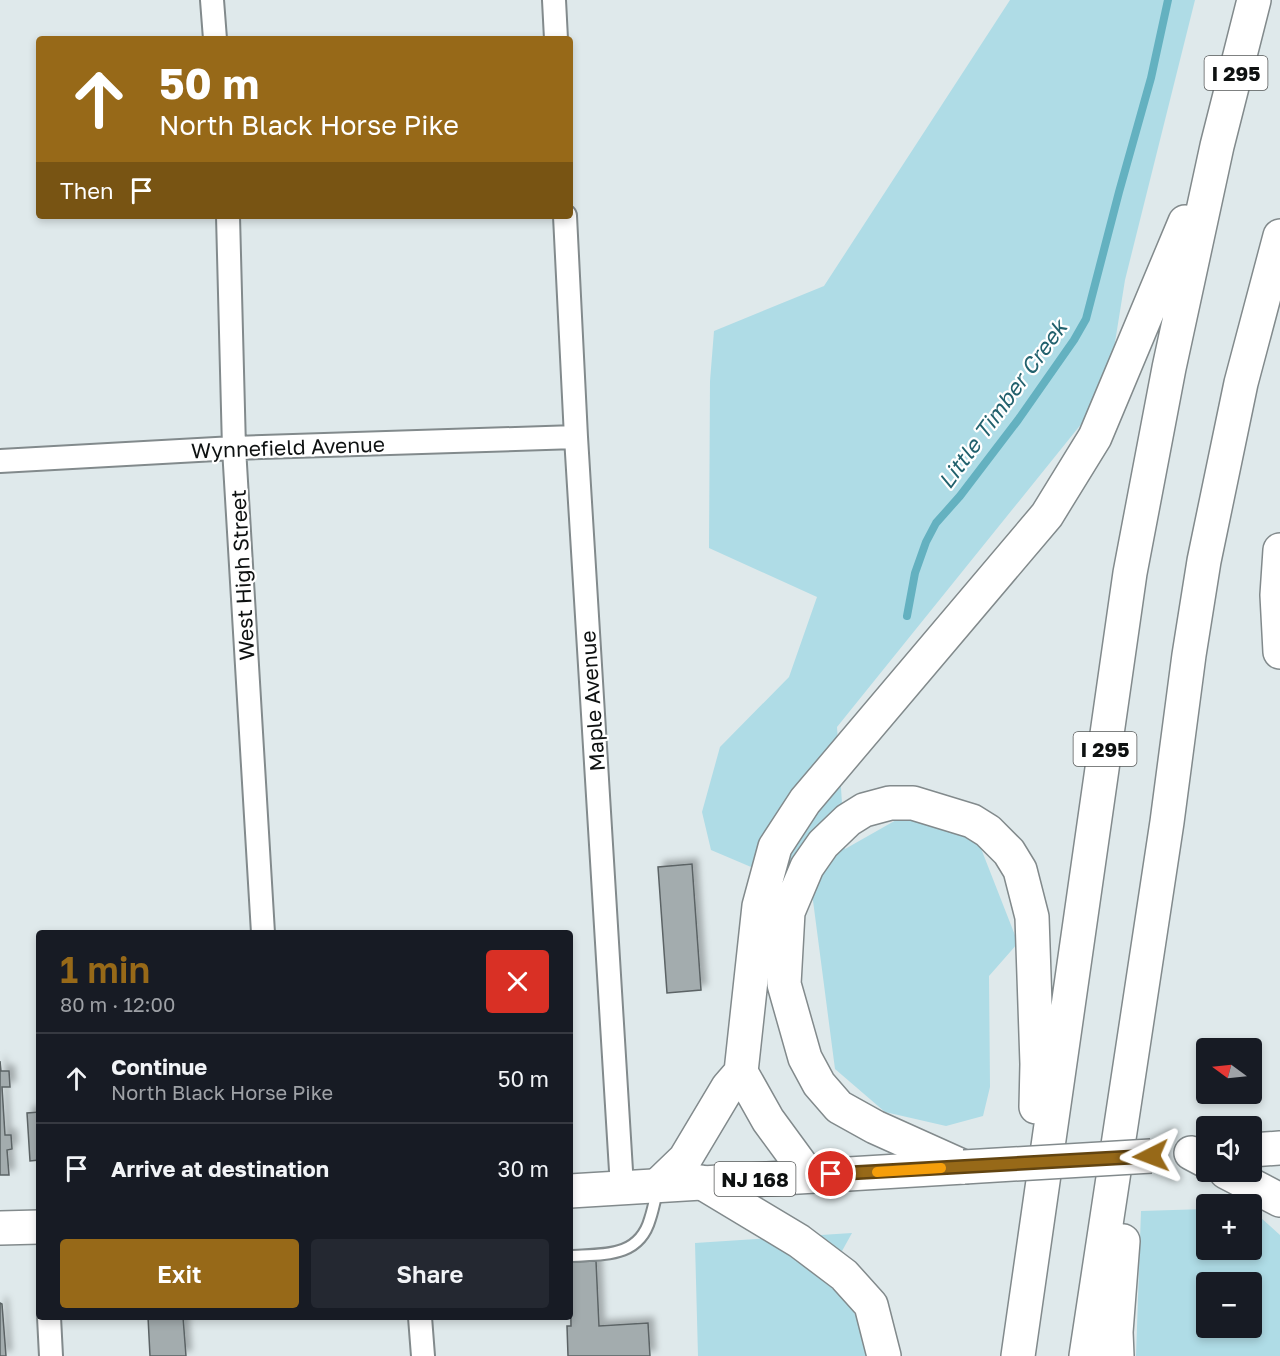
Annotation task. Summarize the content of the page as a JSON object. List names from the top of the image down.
{
  "streets": {
    "main road": ["I 295", "NJ 168"],
    "street": ["Wynnefield Avenue", "West High Street", "Maple Avenue"]
  },
  "crossings": [
    ["Wynnefield Avenue", "West High Street"],
    ["Wynnefield Avenue", "Maple Avenue"],
    ["Maple Avenue", "NJ 168"]
  ],
  "water": ["Little Timber Creek"],
  "north": "left",
  "page": {
    "turn": ["50 m", "North Black Horse Pike"],
    "then": "Then",
    "heading": ["1 min", "80 m · 12:00"],
    "list": [
      {
        "name": "Continue",
        "note": "North Black Horse Pike",
        "value": "50 m"
      },
      {
        "name": "Arrive at destination",
        "value": "30 m"
      }
    ],
    "map_buttons": ["+", "−"],
    "buttons": ["Exit", "Share"]
  }
}
